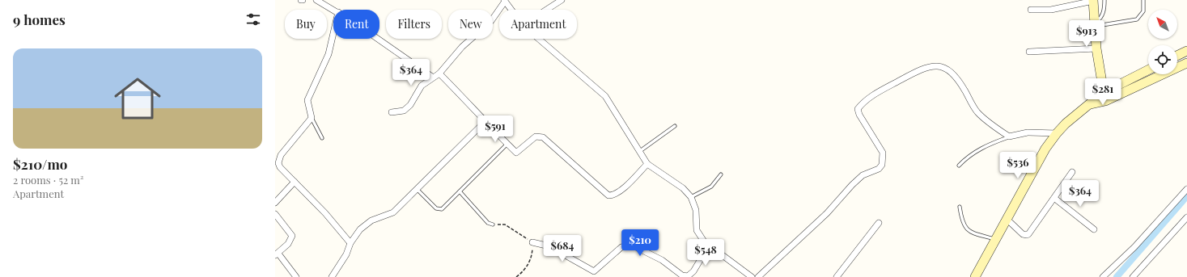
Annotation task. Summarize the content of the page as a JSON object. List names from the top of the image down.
{
  "north": "top left",
  "page": {
    "heading": "9 homes",
    "chip": [
      "Buy",
      "Rent",
      "Filters",
      "New",
      "Apartment"
    ],
    "price": [
      "$913",
      "$364",
      "$281",
      "$591",
      "$536",
      "$364",
      "$210",
      "$684",
      "$548"
    ],
    "list": [
      {
        "name": "$210/mo",
        "note": "2 rooms · 52 m² · Apartment"
      }
    ]
  }
}
